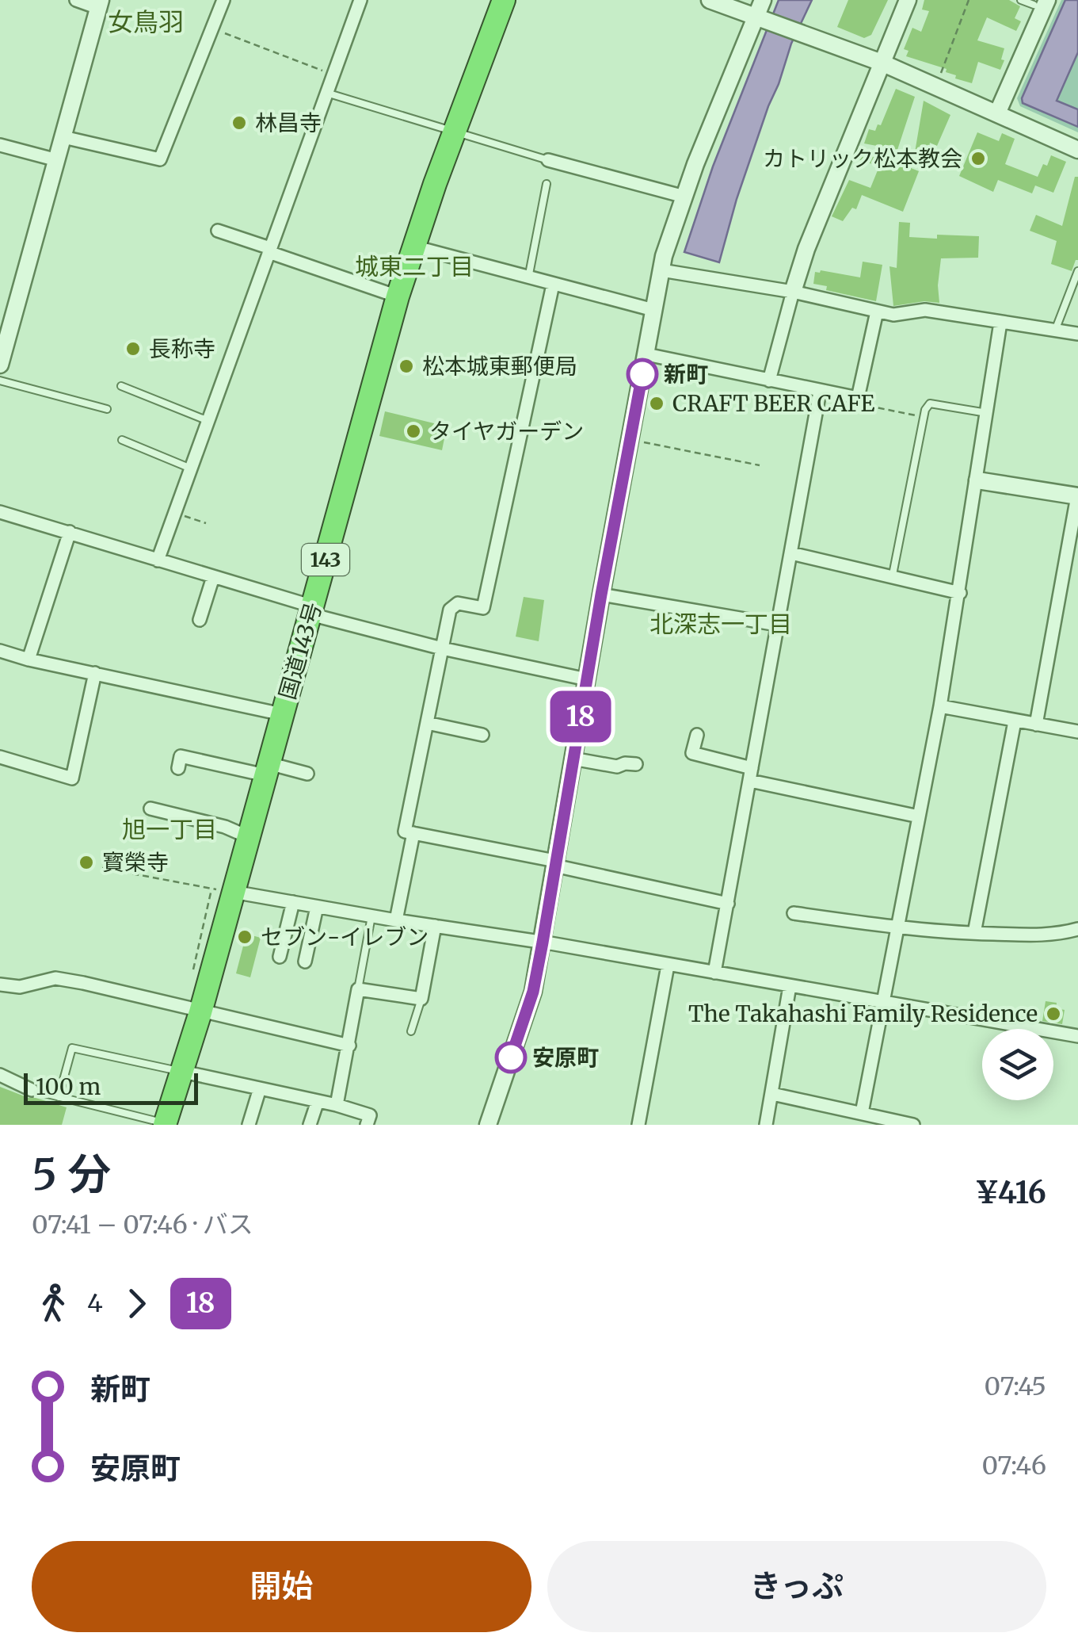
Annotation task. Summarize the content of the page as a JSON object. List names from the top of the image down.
{
  "streets": {
    "highway": ["143", "国道143号"]
  },
  "districts": [
    "女鳥羽",
    "城東二丁目",
    "北深志一丁目",
    "旭一丁目"
  ],
  "places": [
    "林昌寺",
    "カトリック松本教会",
    "長称寺",
    "松本城東郵便局",
    "新町",
    "CRAFT BEER CAFE",
    "タイヤガーデン",
    "寳榮寺",
    "セブン-イレブン",
    "The Takahashi Family Residence",
    "安原町"
  ],
  "lines": ["bus line 18"],
  "scale_bar": "100 m",
  "page": {
    "on_map": "18",
    "scale": "100 m",
    "heading": ["5 分", "07:41 – 07:46 · バス", "¥416"],
    "legs": ["4", "18"],
    "list": [
      {
        "name": "新町",
        "value": "07:45"
      },
      {
        "name": "安原町",
        "value": "07:46"
      }
    ],
    "buttons": ["開始", "きっぷ"]
  }
}
